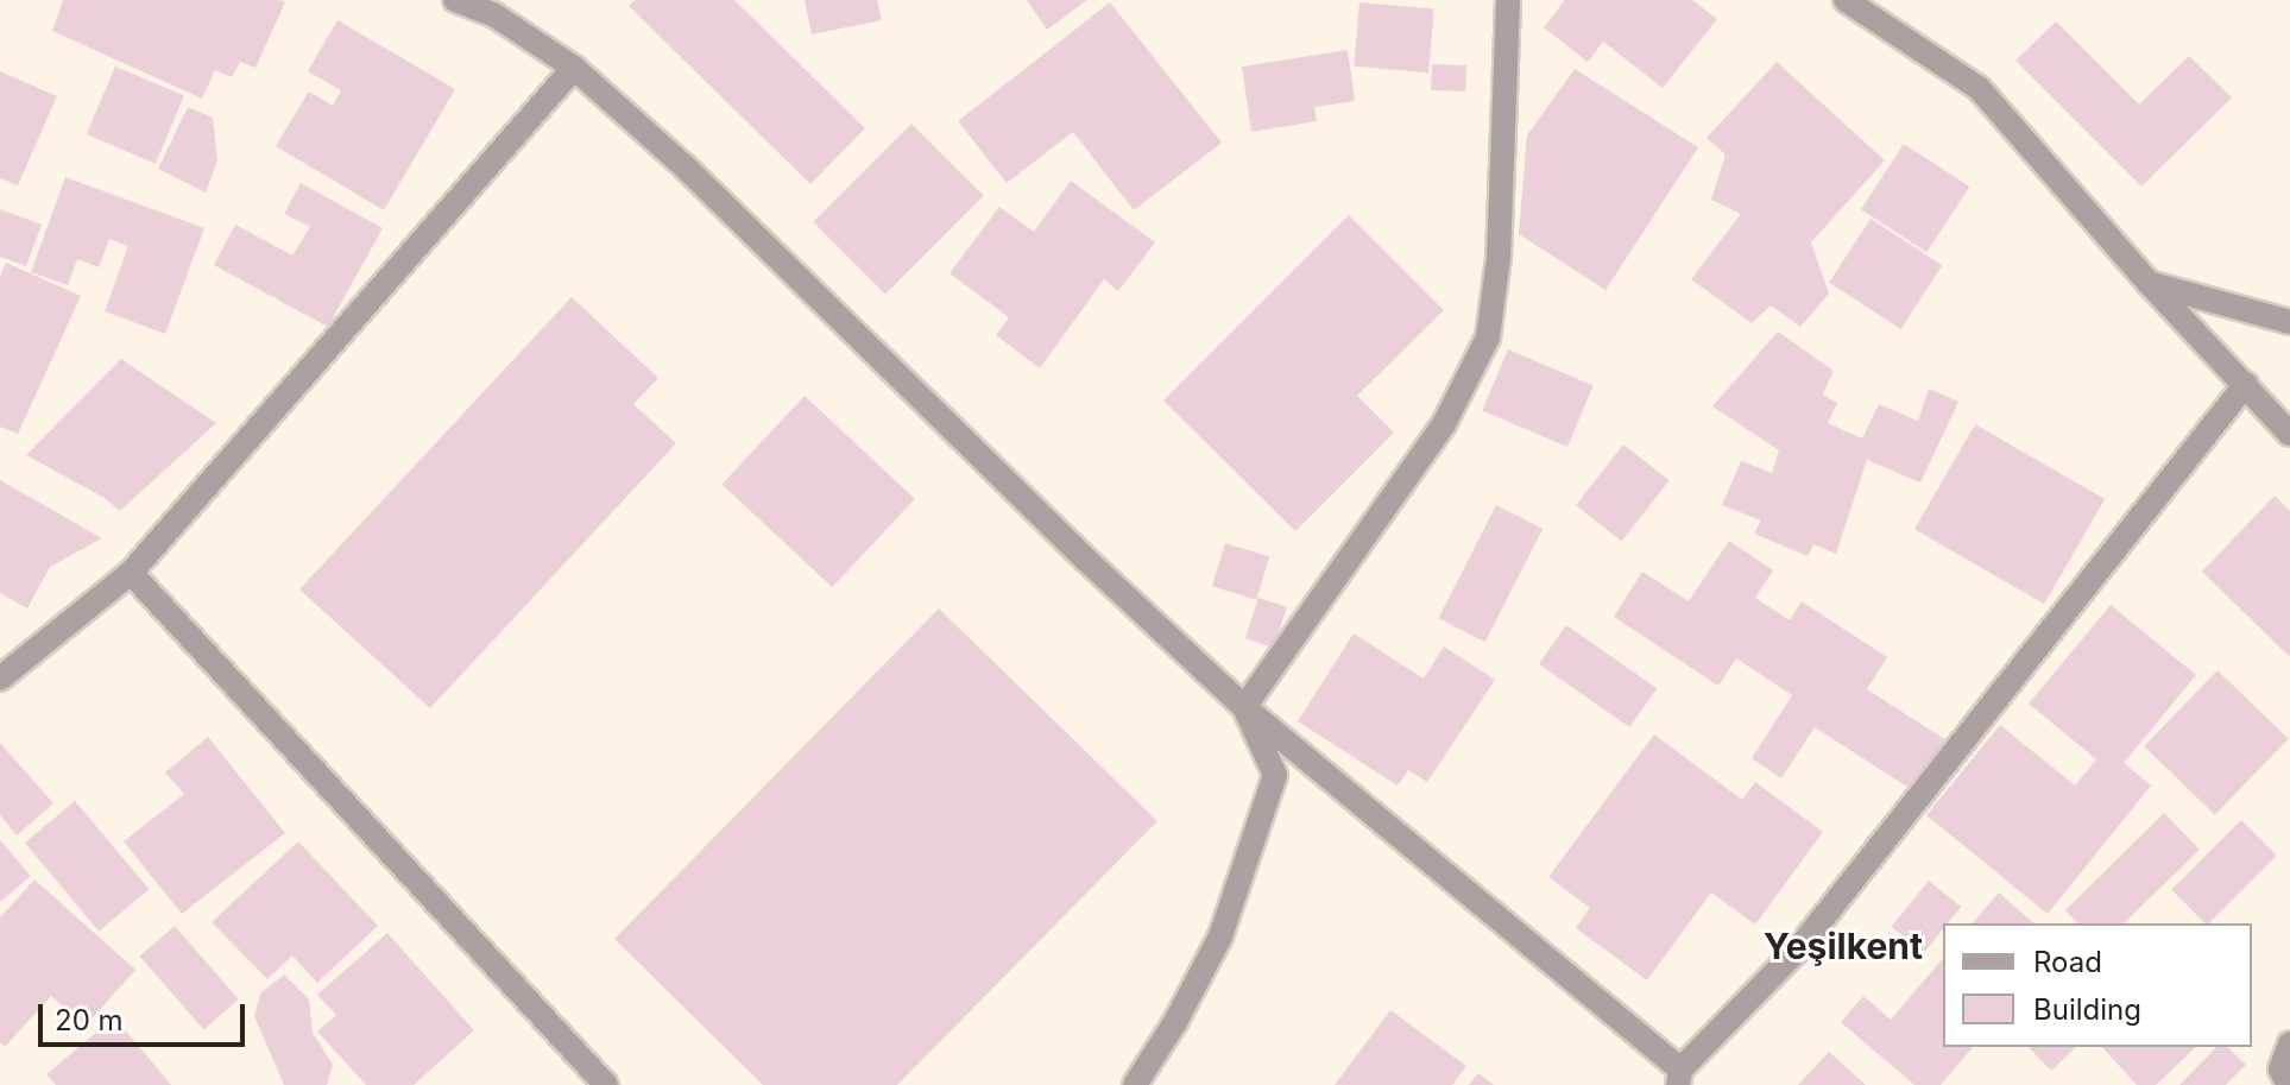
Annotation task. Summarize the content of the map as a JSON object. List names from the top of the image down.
{
  "districts": ["Yeşilkent"],
  "legend": ["Road", "Building"],
  "scale_bar": "20 m"
}
